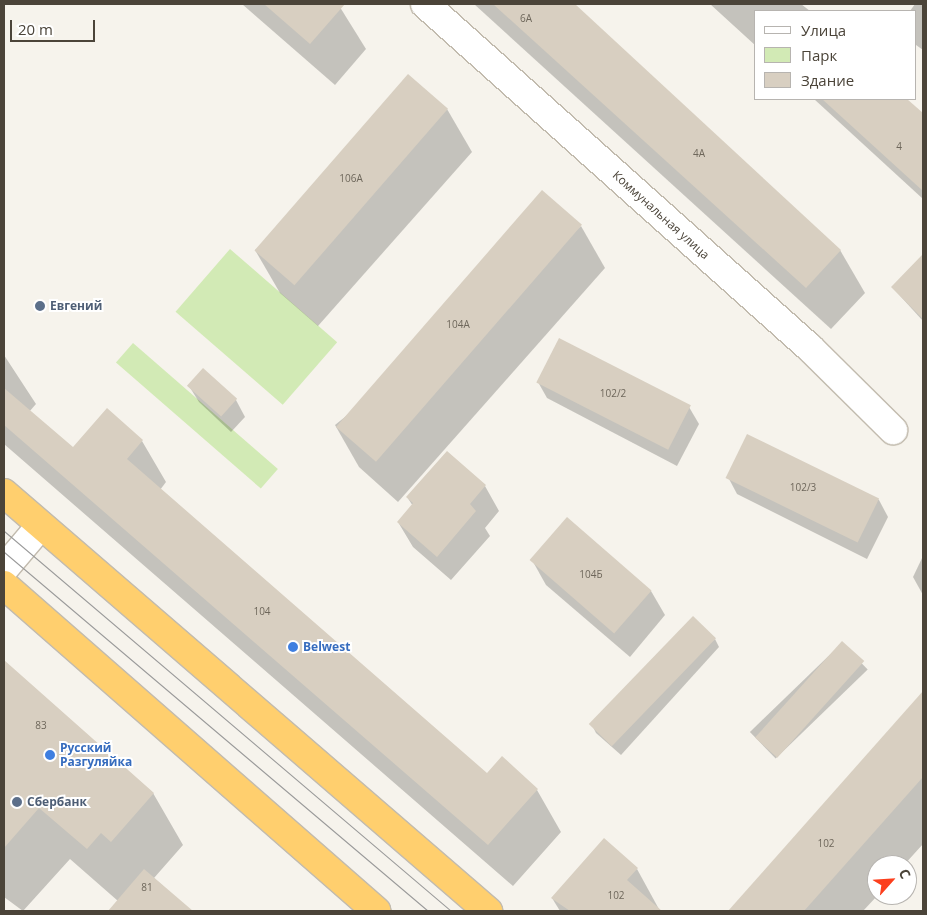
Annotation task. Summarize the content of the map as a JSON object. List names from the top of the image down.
{
  "streets": {
    "street": ["Коммунальная улица"]
  },
  "places": [
    "Евгений",
    "Belwest",
    "Русский Разгуляйка",
    "Сбербанк"
  ],
  "house_numbers": [
    "6А",
    "4",
    "4А",
    "106А",
    "104А",
    "102/2",
    "102/3",
    "104Б",
    "104",
    "83",
    "102",
    "81",
    "102"
  ],
  "legend": ["Улица", "Парк", "Здание"],
  "scale_bar": "20 m",
  "north": "top right"
}
